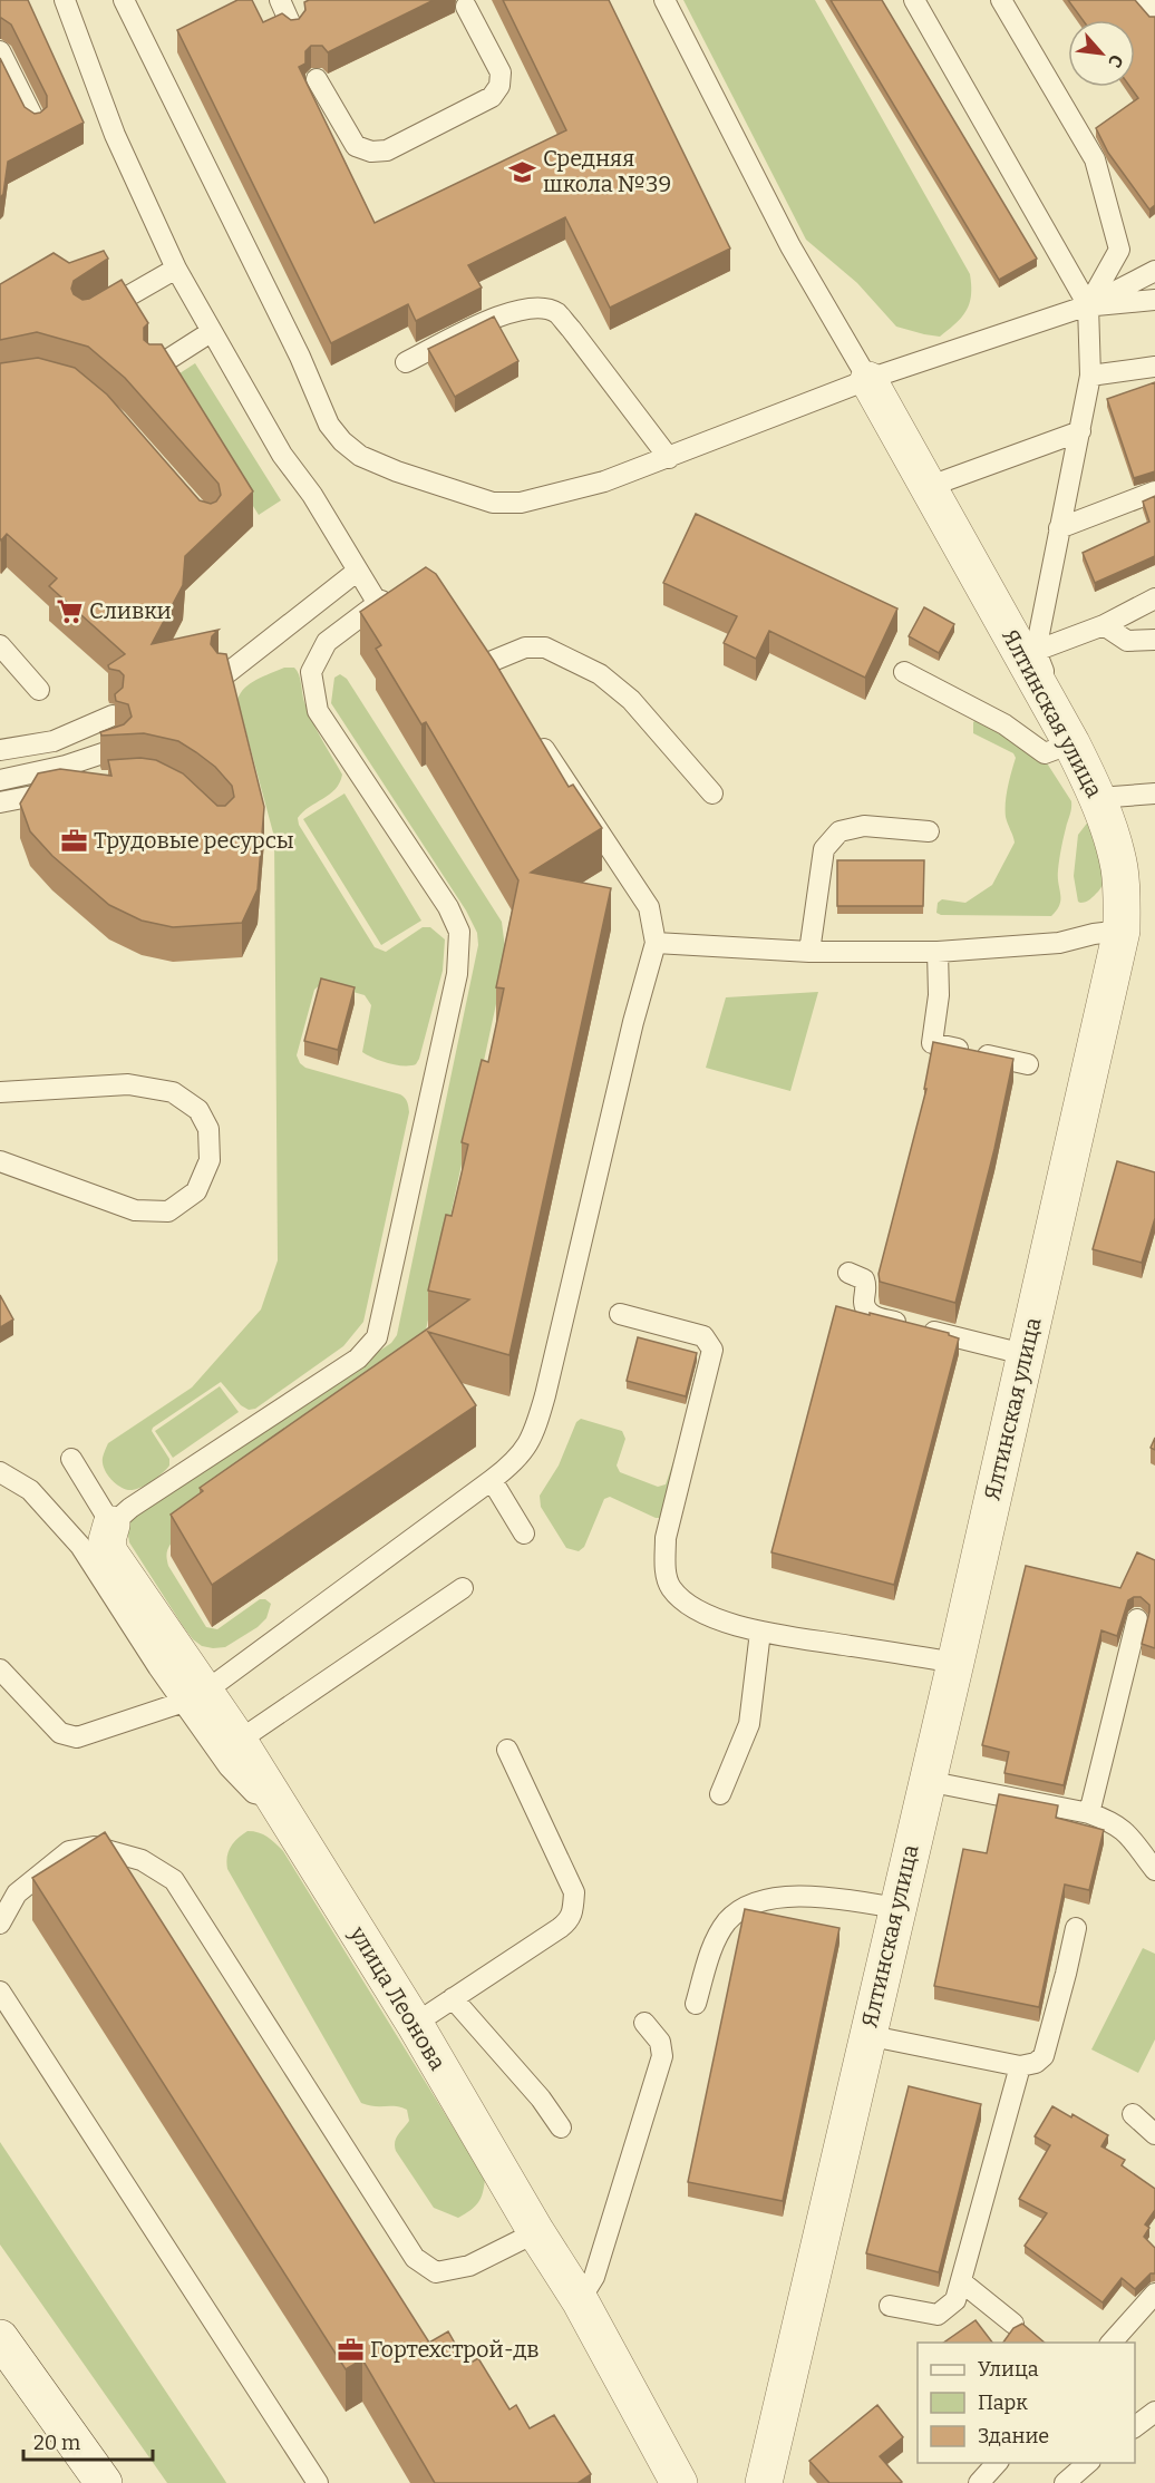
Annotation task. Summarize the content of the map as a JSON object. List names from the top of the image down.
{
  "streets": {
    "street": ["Ялтинская улица", "улица Леонова"]
  },
  "places": {
    "school or university": ["Средняя школа №39"],
    "supermarket": ["Сливки"],
    "office": ["Трудовые ресурсы", "Гортехстрой-дв"]
  },
  "legend": ["Улица", "Парк", "Здание"],
  "scale_bar": "20 m",
  "north": "bottom right"
}
